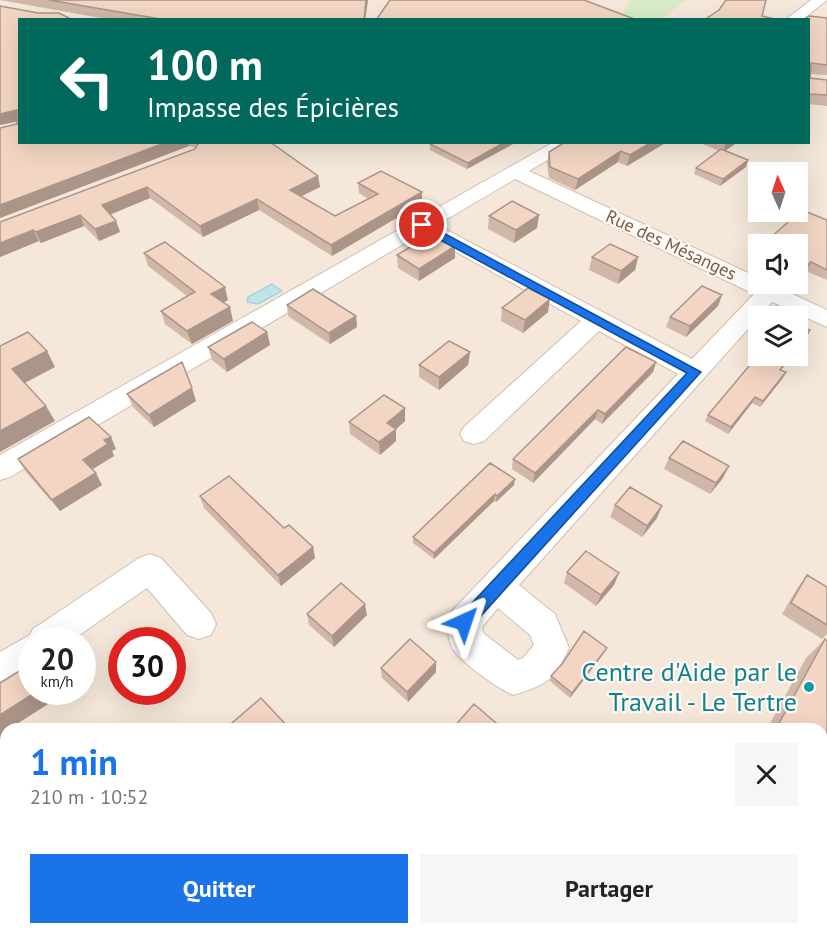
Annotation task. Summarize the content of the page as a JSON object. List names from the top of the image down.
{
  "streets": {
    "street": ["Rue des Mésanges"]
  },
  "places": ["Centre d'Aide par le Travail - Le Tertre"],
  "north": "top",
  "page": {
    "turn": ["100 m", "Impasse des Épicières"],
    "speed": "20 km/h",
    "limit": "30",
    "heading": ["1 min", "210 m · 10:52"],
    "buttons": ["Quitter", "Partager"]
  }
}
